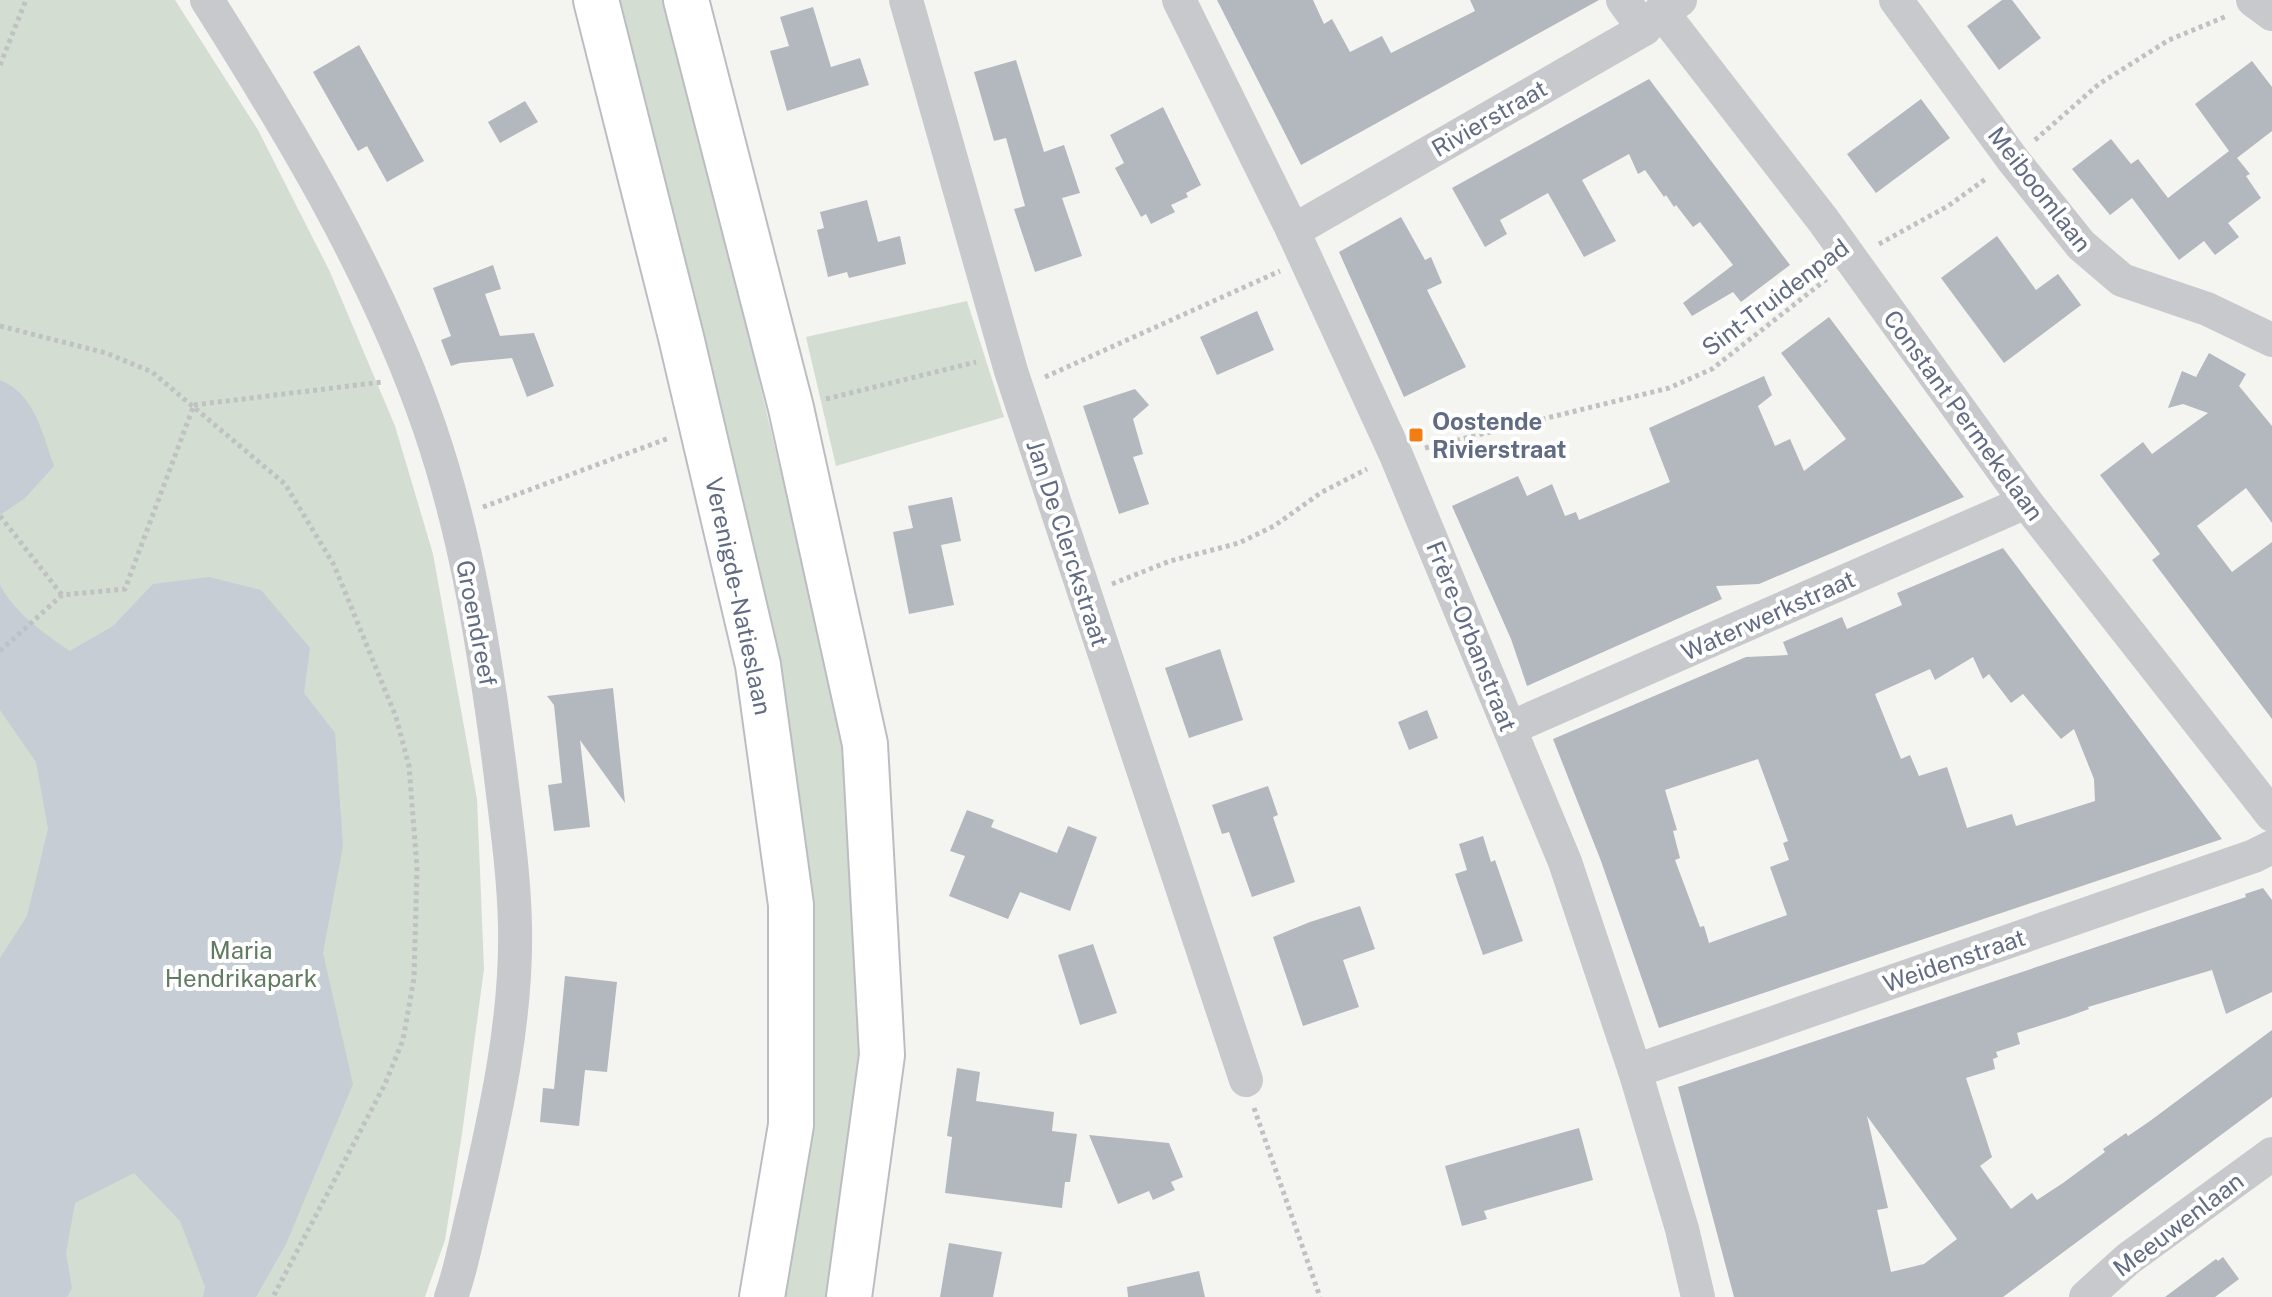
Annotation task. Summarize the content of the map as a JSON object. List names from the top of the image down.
{
  "streets": {
    "main road": ["Verenigde-Natieslaan"],
    "street": [
      "Rivierstraat",
      "Meiboomlaan",
      "Constant Permekelaan",
      "Jan De Clerckstraat",
      "Waterwerkstraat",
      "Groendreef",
      "Frère-Orbanstraat",
      "Weidenstraat",
      "Meeuwenlaan"
    ],
    "path": ["Sint-Truidenpad"]
  },
  "crossings": [
    ["Rivierstraat", "Constant Permekelaan"],
    ["Rivierstraat", "Frère-Orbanstraat"],
    ["Meiboomlaan", "Sint-Truidenpad"],
    ["Sint-Truidenpad", "Constant Permekelaan"],
    ["Sint-Truidenpad", "Jan De Clerckstraat"],
    ["Sint-Truidenpad", "Frère-Orbanstraat"],
    ["Constant Permekelaan", "Waterwerkstraat"],
    ["Waterwerkstraat", "Frère-Orbanstraat"],
    ["Frère-Orbanstraat", "Weidenstraat"]
  ],
  "parks": ["Maria Hendrikapark"],
  "places": {
    "transit": ["Oostende Rivierstraat"]
  }
}
